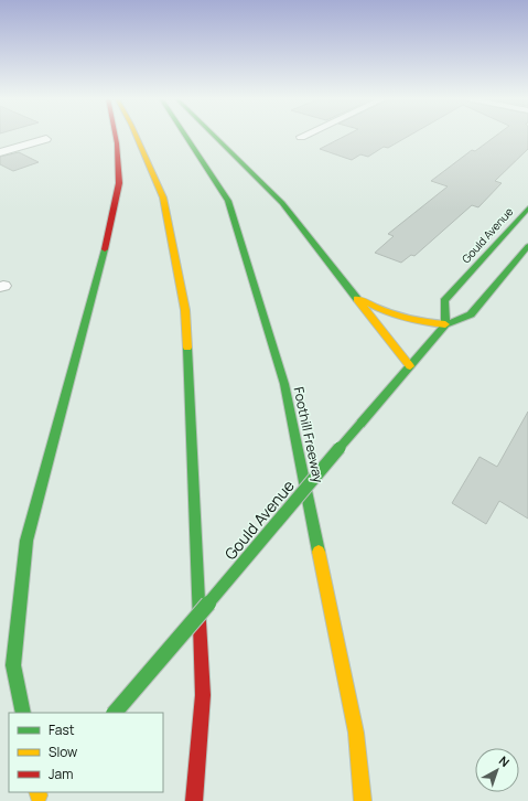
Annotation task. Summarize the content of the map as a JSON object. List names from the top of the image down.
{
  "streets": {
    "main road": ["Gould Avenue", "Foothill Freeway"]
  },
  "legend": ["Fast", "Slow", "Jam"],
  "north": "top right"
}
